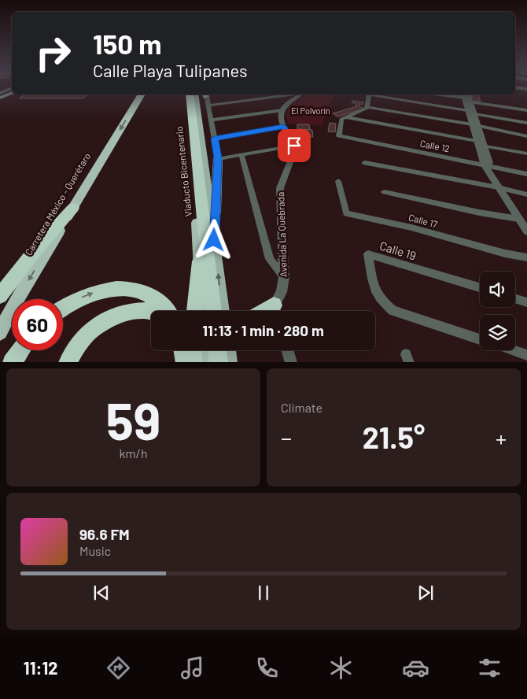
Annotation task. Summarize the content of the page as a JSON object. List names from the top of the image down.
{
  "streets": {
    "highway": ["Viaducto Bicentenario", "Carretera México - Querétaro"],
    "street": [
      "Calle 12",
      "Calle 17",
      "Avenida La Quebrada",
      "Calle 19"
    ]
  },
  "parks": ["El Polvorín"],
  "page": {
    "turn": ["150 m", "Calle Playa Tulipanes"],
    "limit": "60",
    "trip": "11:13 · 1 min · 280 m",
    "tile": [
      ["59", "km/h"],
      "Climate"
    ],
    "heat": ["−", "21.5°", "+"],
    "song": ["96.6 FM", "Music"],
    "tabs": "11:12"
  }
}
